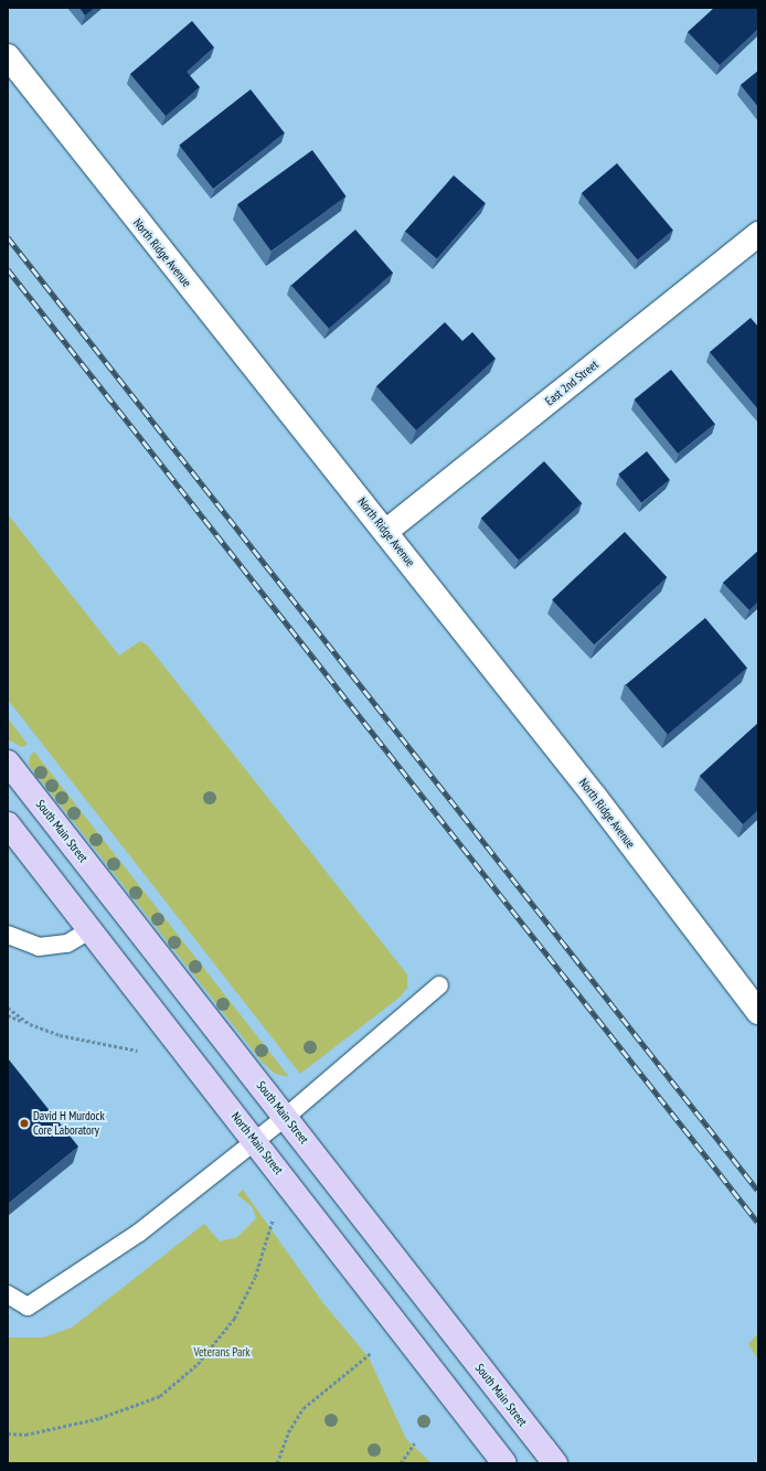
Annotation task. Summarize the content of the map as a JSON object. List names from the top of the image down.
{
  "streets": {
    "main road": ["South Main Street", "North Main Street"],
    "street": ["North Ridge Avenue", "East 2nd Street"]
  },
  "crossings": [
    ["North Ridge Avenue", "East 2nd Street"]
  ],
  "parks": ["Veterans Park"],
  "places": ["David H Murdock Core Laboratory"]
}
